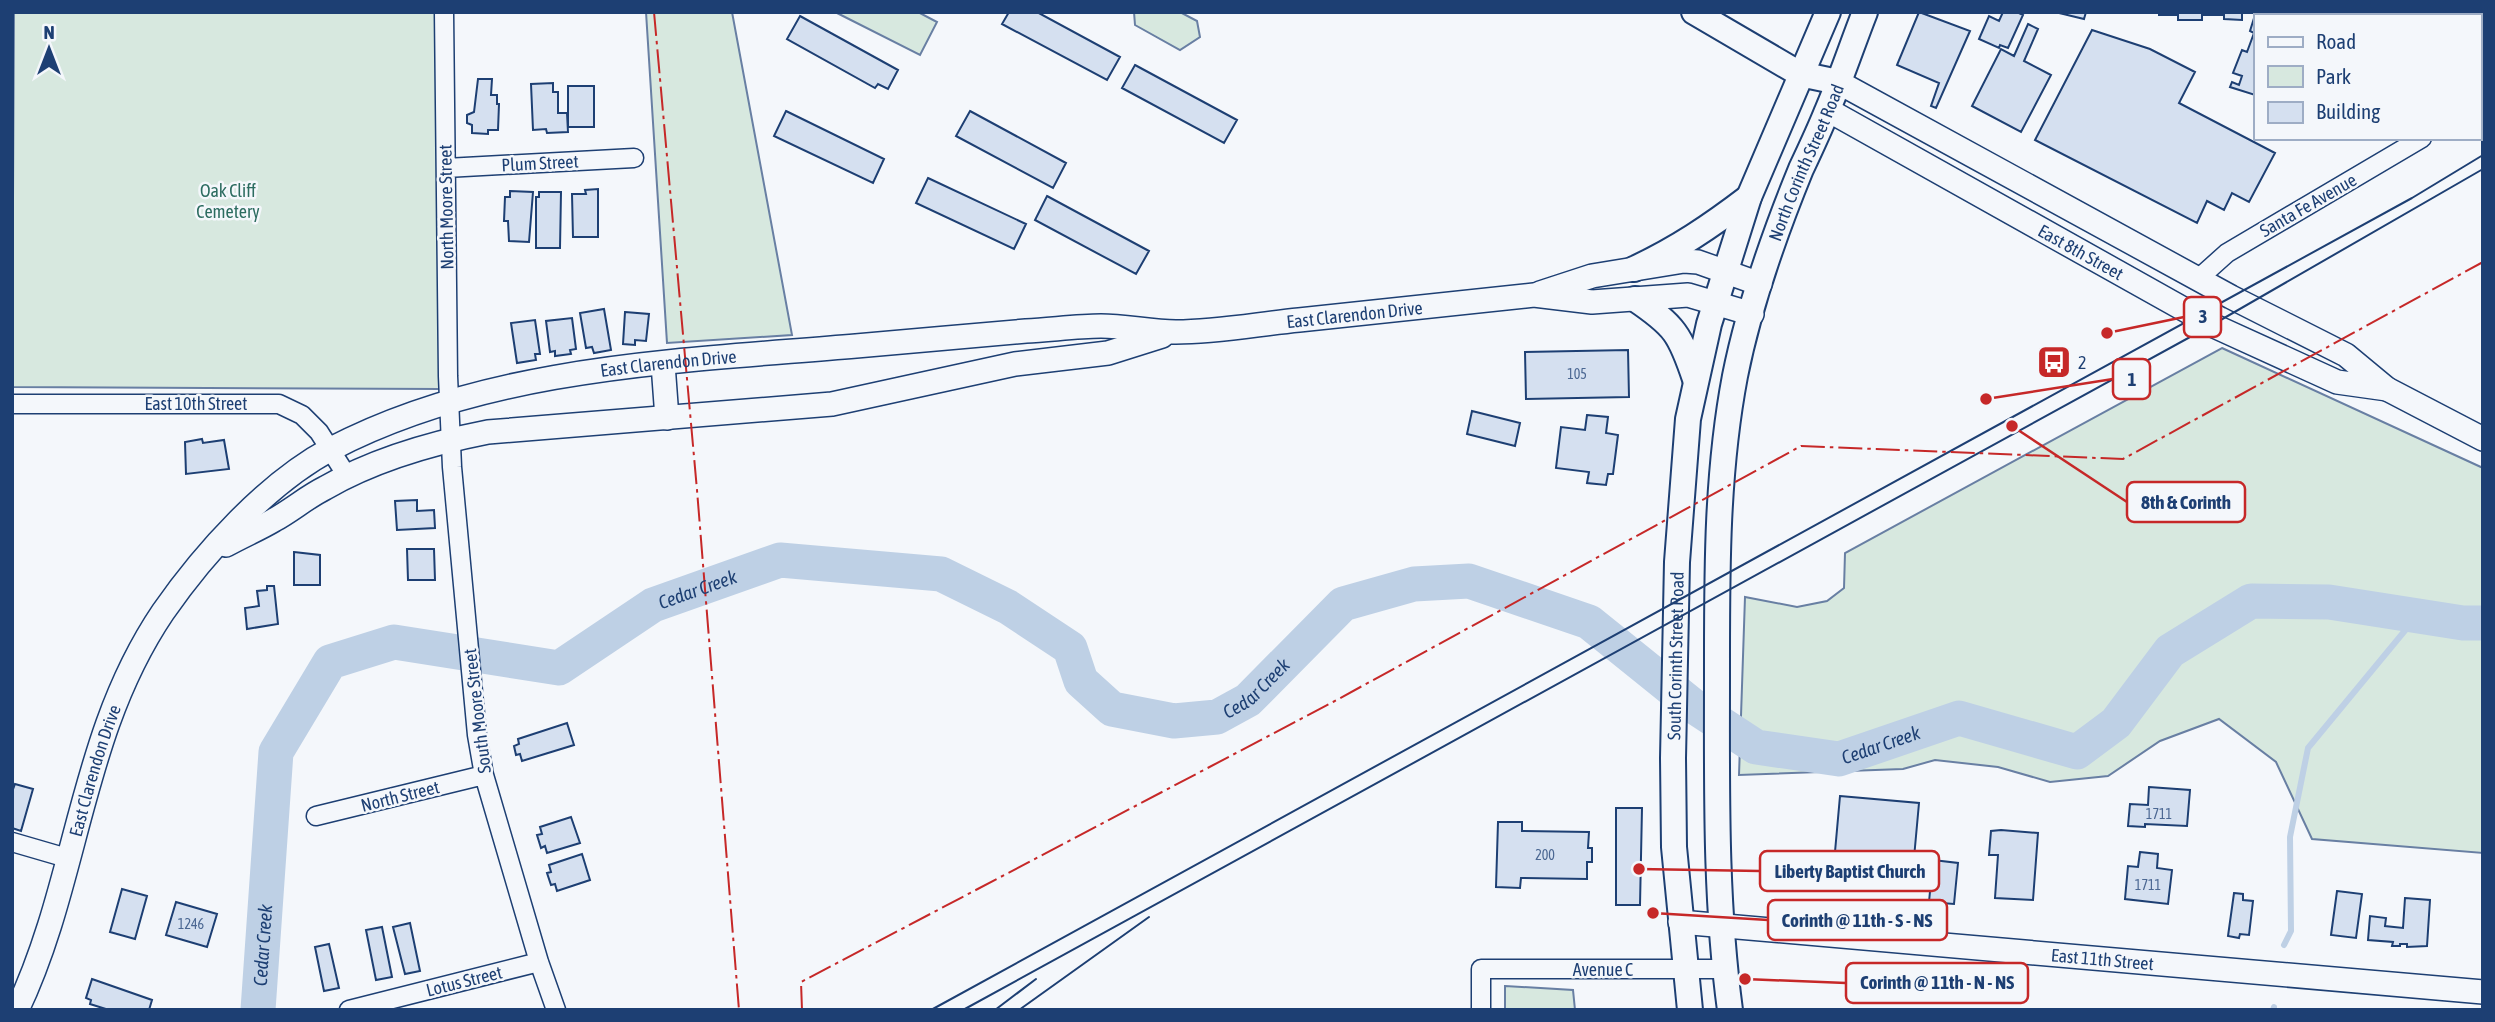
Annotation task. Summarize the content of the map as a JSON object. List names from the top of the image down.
{
  "streets": {
    "main road": ["North Corinth Street Road", "East 8th Street", "South Corinth Street Road"],
    "street": [
      "Plum Street",
      "Santa Fe Avenue",
      "North Moore Street",
      "East Clarendon Drive",
      "East 10th Street",
      "South Moore Street",
      "North Street",
      "East 11th Street",
      "Avenue C",
      "Lotus Street"
    ]
  },
  "crossings": [
    ["North Corinth Street Road", "East 8th Street"],
    ["North Corinth Street Road", "East Clarendon Drive"],
    ["Plum Street", "North Moore Street"],
    ["Santa Fe Avenue", "East 8th Street"],
    ["North Moore Street", "East Clarendon Drive"],
    ["North Moore Street", "South Moore Street"],
    ["East Clarendon Drive", "East 10th Street"],
    ["East Clarendon Drive", "South Corinth Street Road"],
    ["East Clarendon Drive", "South Moore Street"],
    ["South Corinth Street Road", "East 11th Street"],
    ["South Corinth Street Road", "Avenue C"],
    ["South Moore Street", "North Street"],
    ["South Moore Street", "Lotus Street"]
  ],
  "water": ["Cedar Creek"],
  "parks": ["Oak Cliff Cemetery"],
  "places": {
    "other": [
      "3",
      "1",
      "8th & Corinth",
      "Liberty Baptist Church",
      "Corinth @ 11th - S - NS",
      "Corinth @ 11th - N - NS"
    ],
    "bus stop": ["2"]
  },
  "house_numbers": [
    "105",
    "1711",
    "200",
    "1711",
    "1246"
  ],
  "legend": ["Road", "Park", "Building"],
  "north": "top"
}
